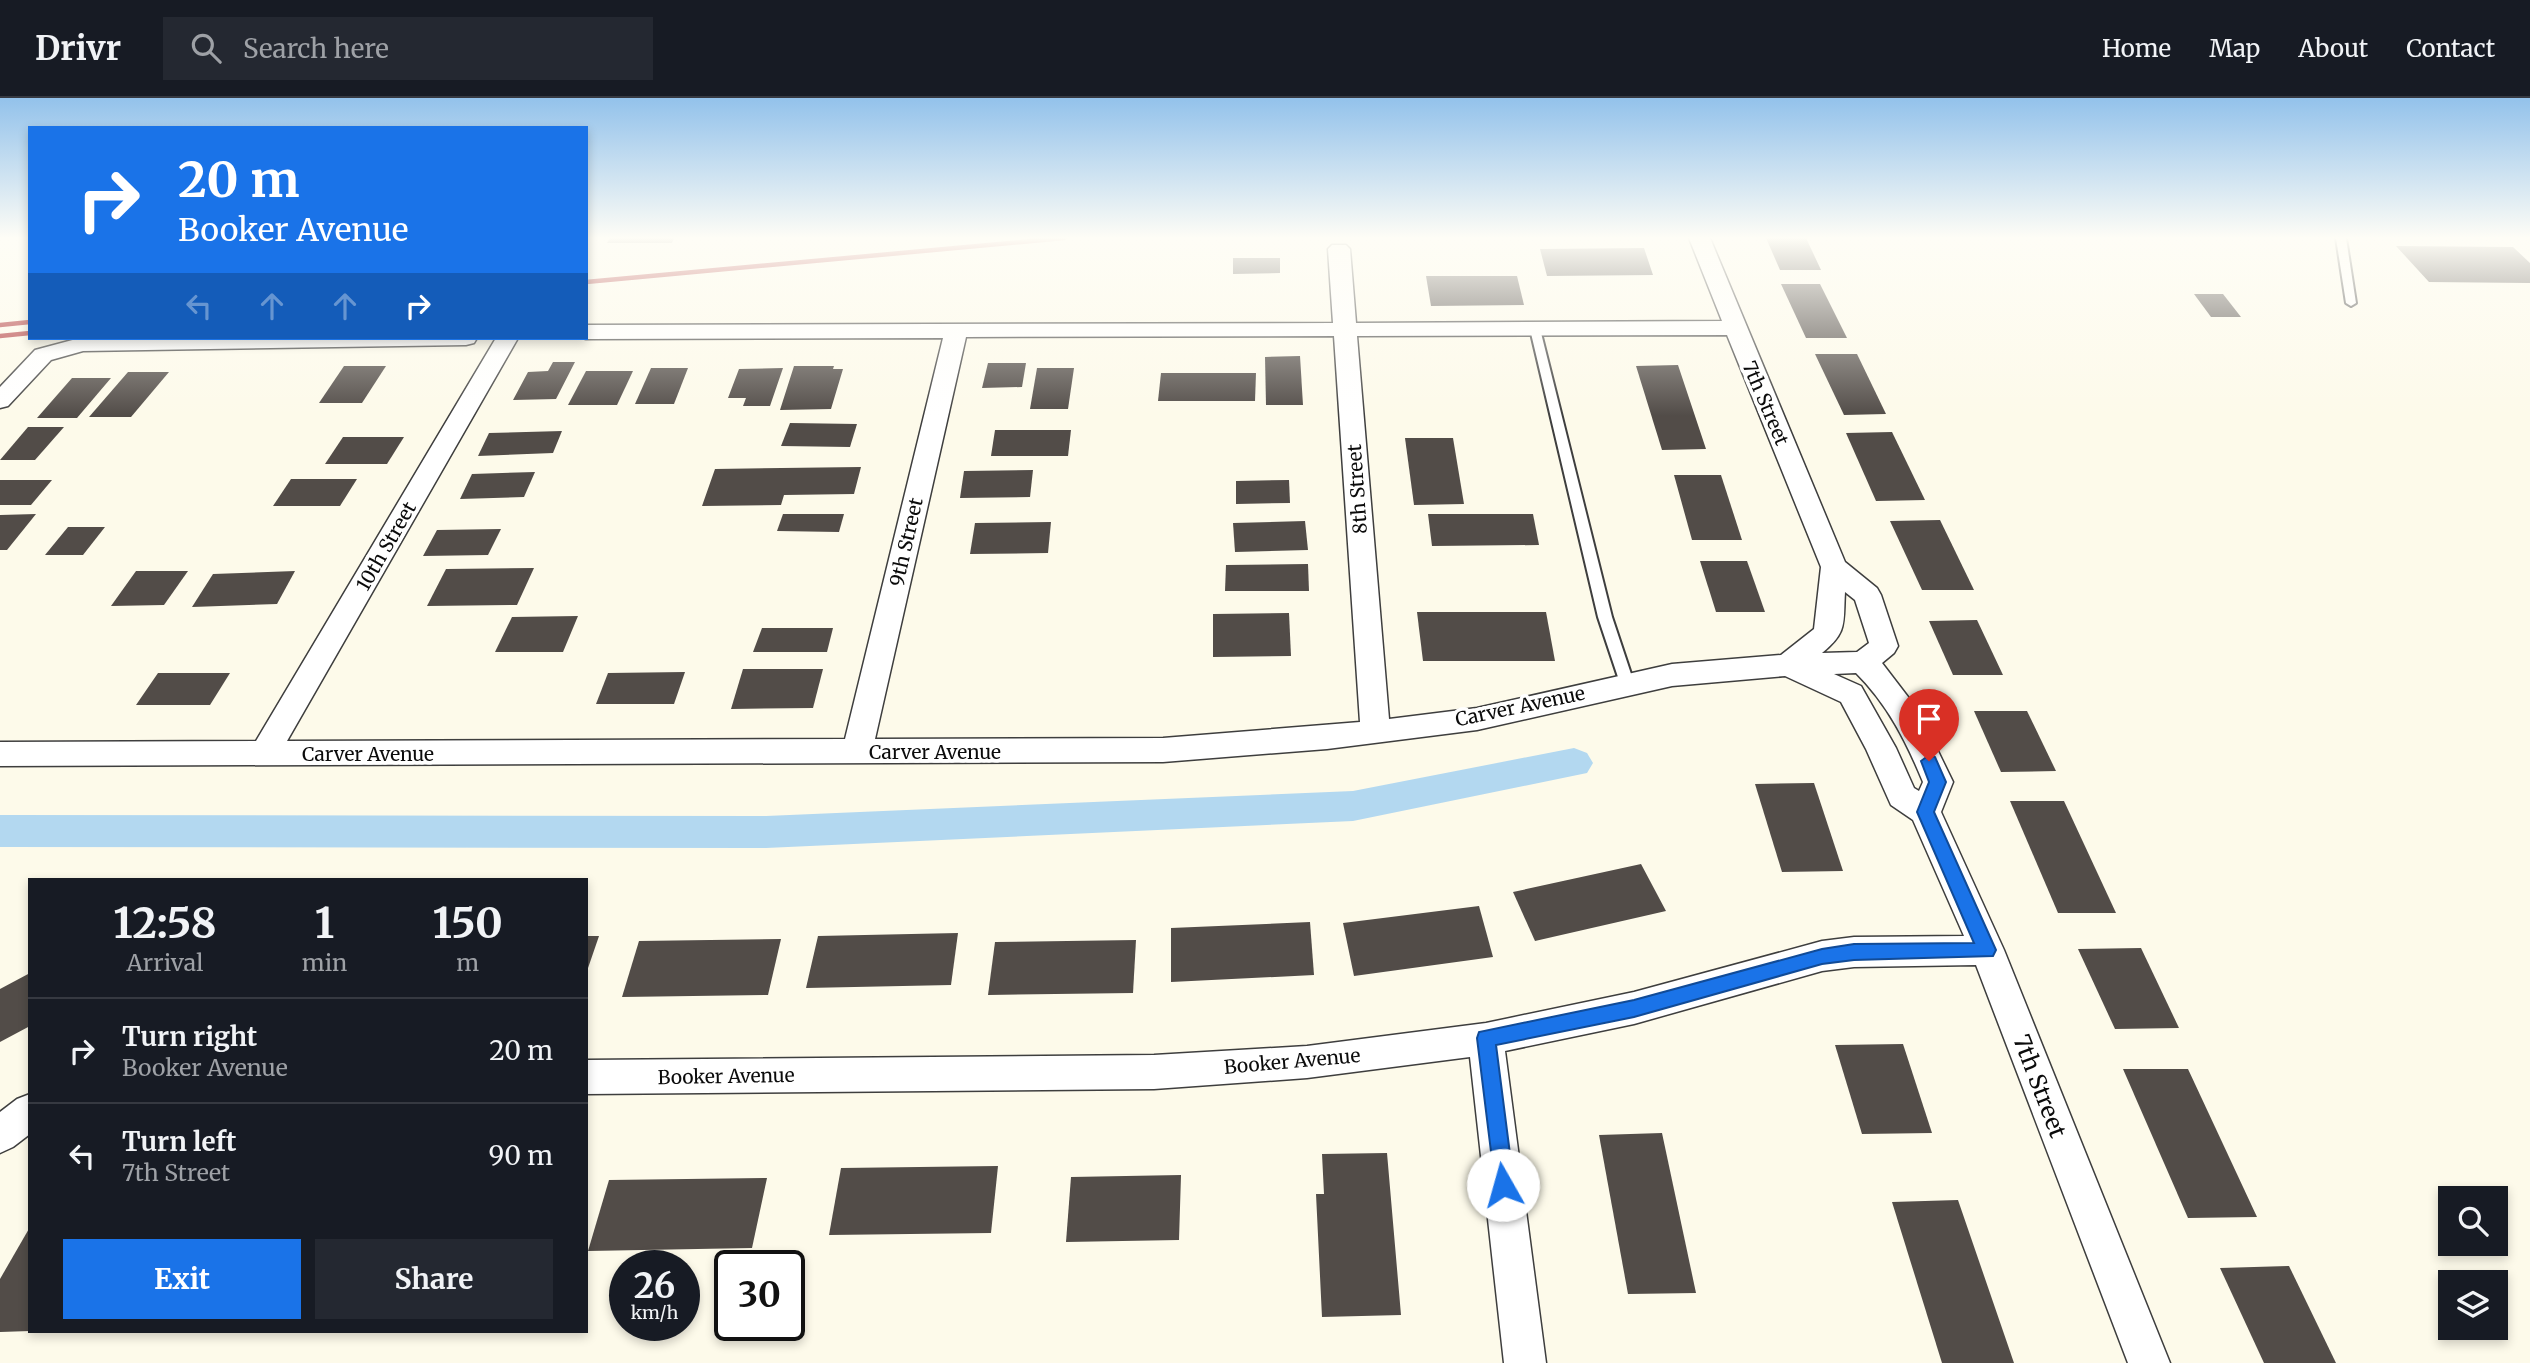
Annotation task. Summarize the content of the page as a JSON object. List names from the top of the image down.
{
  "streets": {
    "street": [
      "7th Street",
      "8th Street",
      "9th Street",
      "10th Street",
      "Carver Avenue",
      "Booker Avenue"
    ]
  },
  "crossings": [
    ["7th Street", "Carver Avenue"],
    ["7th Street", "Booker Avenue"],
    ["8th Street", "Carver Avenue"],
    ["9th Street", "Carver Avenue"],
    ["10th Street", "Carver Avenue"]
  ],
  "page": {
    "header": "Drivr",
    "search": "Search here",
    "nav": [
      "Home",
      "Map",
      "About",
      "Contact"
    ],
    "turn": ["20 m", "Booker Avenue"],
    "eta": [
      "12:58",
      "Arrival",
      "1",
      "min",
      "150",
      "m"
    ],
    "list": [
      {
        "name": "Turn right",
        "note": "Booker Avenue",
        "value": "20 m"
      },
      {
        "name": "Turn left",
        "note": "7th Street",
        "value": "90 m"
      }
    ],
    "buttons": ["Exit", "Share"],
    "speed": "26 km/h",
    "limit": "30"
  }
}
